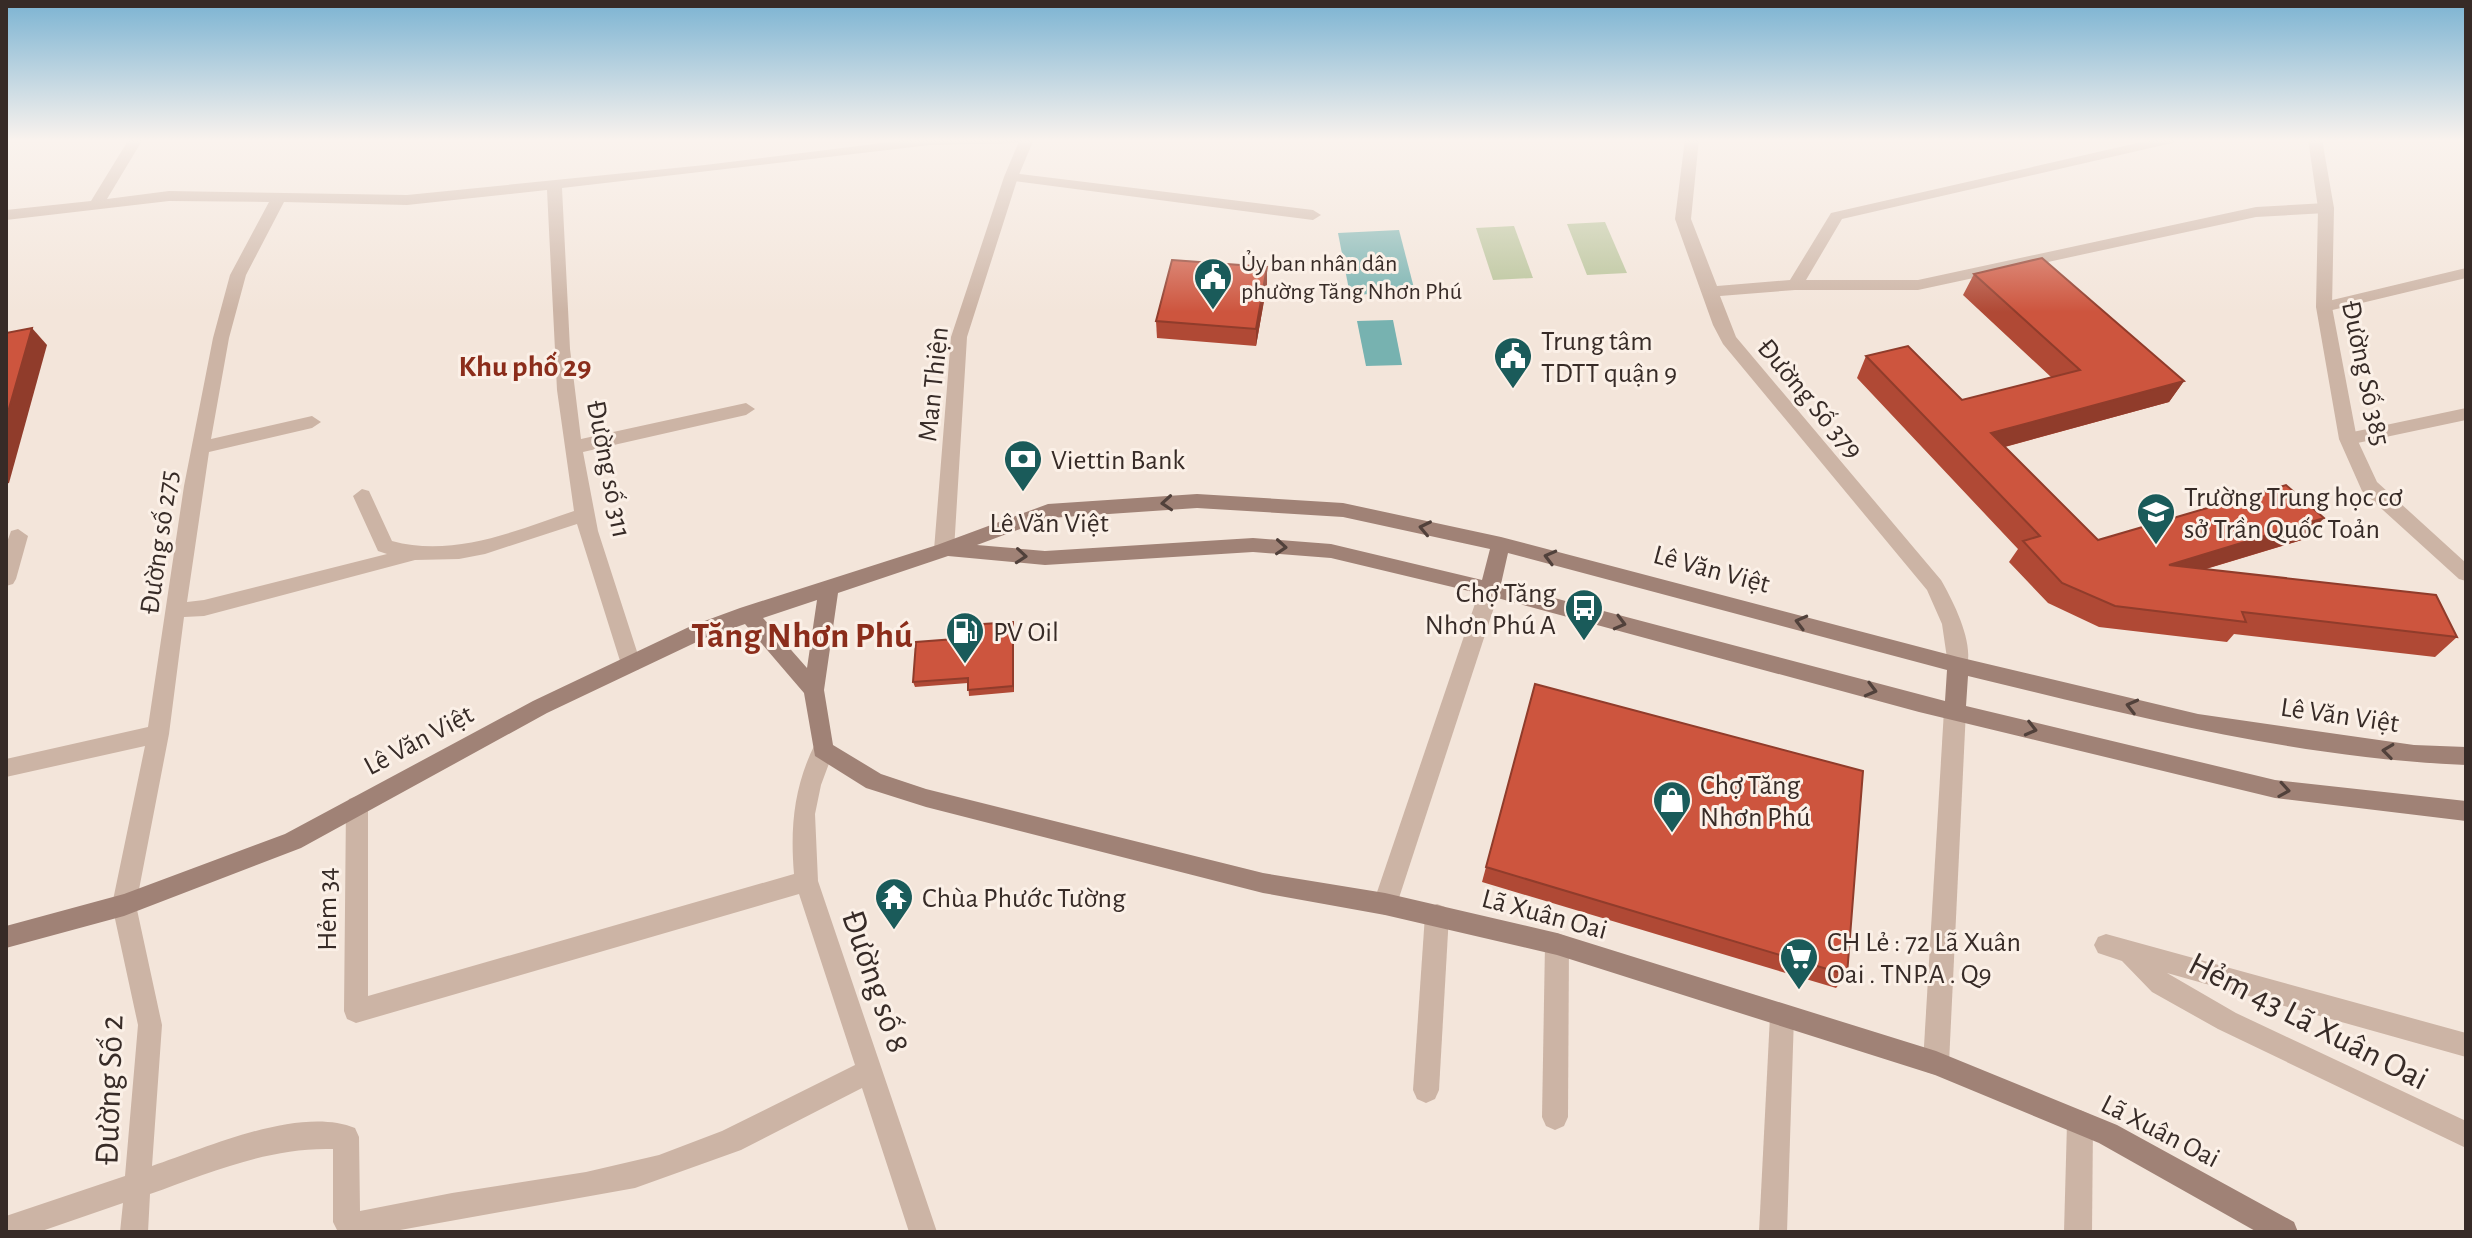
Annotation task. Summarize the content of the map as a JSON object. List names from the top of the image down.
{
  "streets": {
    "main road": ["Lê Văn Việt", "Lã Xuân Oai"],
    "street": [
      "Đường Số 385",
      "Man Thiện",
      "Đường Số 379",
      "Đường số 311",
      "Đường số 275",
      "Hẻm 34",
      "Đường số 8",
      "Hẻm 43 Lã Xuân Oai",
      "Đường Số 2"
    ]
  },
  "crossings": [
    ["Man Thiện", "Lê Văn Việt"],
    ["Đường Số 379", "Lê Văn Việt"],
    ["Đường số 311", "Lê Văn Việt"],
    ["Lê Văn Việt", "Đường số 275"],
    ["Lê Văn Việt", "Hẻm 34"],
    ["Lê Văn Việt", "Đường Số 2"],
    ["Đường số 275", "Đường Số 2"],
    ["Hẻm 34", "Đường số 8"],
    ["Lã Xuân Oai", "Đường số 8"]
  ],
  "districts": ["Khu phố 29", "Tăng Nhơn Phú"],
  "places": {
    "public building": ["Ủy ban nhân dân phường Tăng Nhơn Phú", "Trung tâm TDTT quận 9"],
    "bank": ["Viettin Bank"],
    "school or university": ["Trường Trung học cơ sở Trần Quốc Toản"],
    "bus stop": ["Chợ Tăng Nhơn Phú A"],
    "fuel station": ["PV Oil"],
    "shop": ["Chợ Tăng Nhơn Phú"],
    "temple": ["Chùa Phước Tường"],
    "supermarket": ["CH Lẻ : 72 Lã Xuân Oai . TNP.A . Q9"]
  }
}
